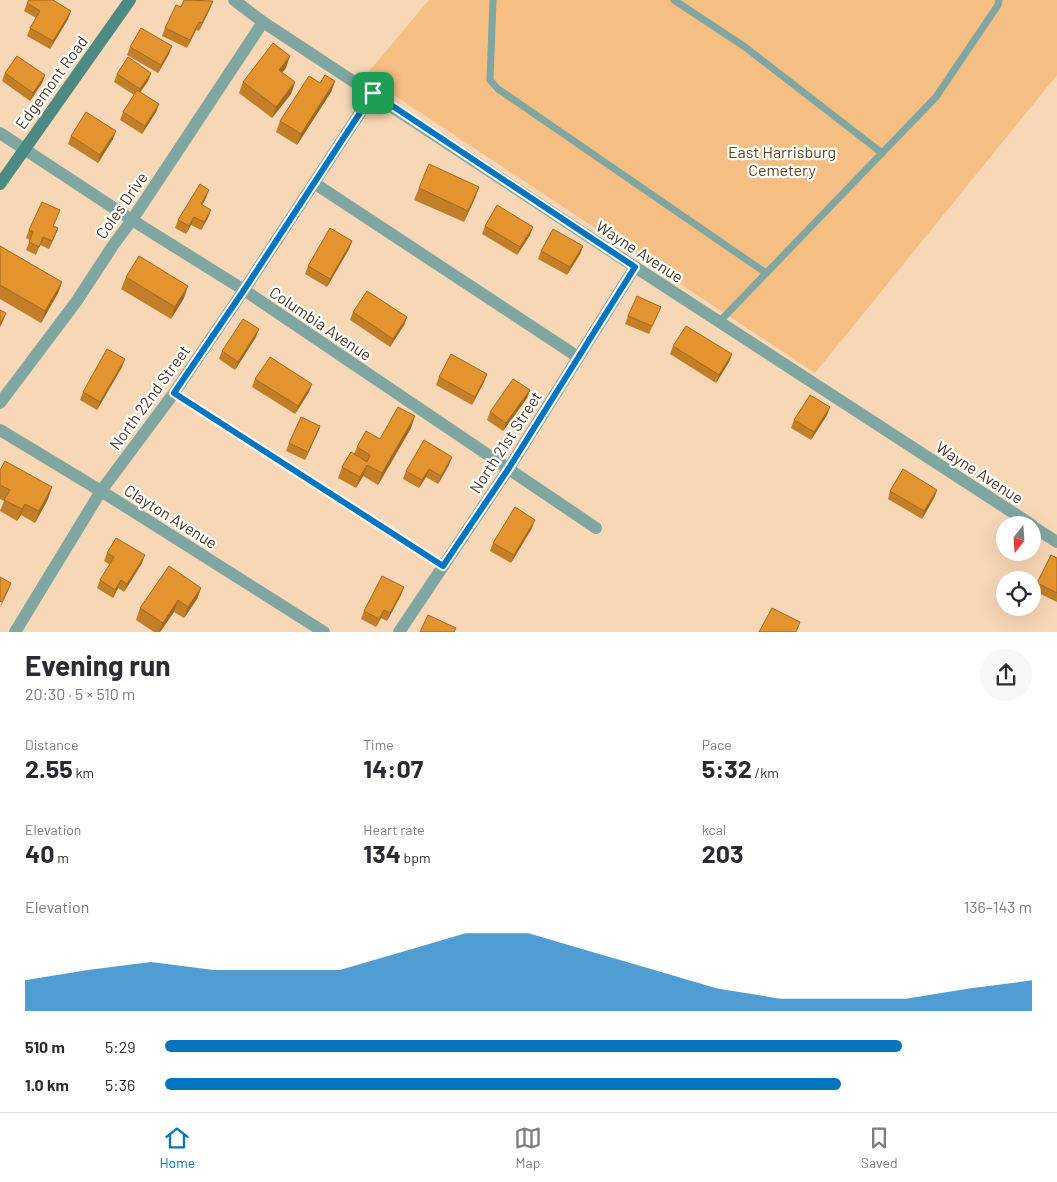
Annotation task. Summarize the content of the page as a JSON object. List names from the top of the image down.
{
  "streets": {
    "street": [
      "Edgemont Road",
      "Coles Drive",
      "Wayne Avenue",
      "Columbia Avenue",
      "North 22nd Street",
      "North 21st Street",
      "Clayton Avenue"
    ]
  },
  "crossings": [
    ["Edgemont Road", "Columbia Avenue"],
    ["Coles Drive", "Wayne Avenue"],
    ["Coles Drive", "Columbia Avenue"],
    ["Wayne Avenue", "North 22nd Street"],
    ["Wayne Avenue", "North 21st Street"],
    ["Columbia Avenue", "North 22nd Street"],
    ["Columbia Avenue", "North 21st Street"],
    ["North 22nd Street", "Clayton Avenue"]
  ],
  "parks": ["East Harrisburg Cemetery"],
  "north": "bottom",
  "page": {
    "heading": ["Evening run", "20:30 · 5 × 510 m"],
    "stats": [
      ["Distance", "2.55 km"],
      ["Time", "14:07"],
      ["Pace", "5:32 /km"],
      ["Elevation", "40 m"],
      ["Heart rate", "134 bpm"],
      ["kcal", "203"]
    ],
    "chart": ["Elevation", "136–143 m"],
    "list": [
      {
        "name": "510 m",
        "note": "5:29"
      },
      {
        "name": "1.0 km",
        "note": "5:36"
      }
    ],
    "tabs": ["Home", "Map", "Saved"]
  }
}
